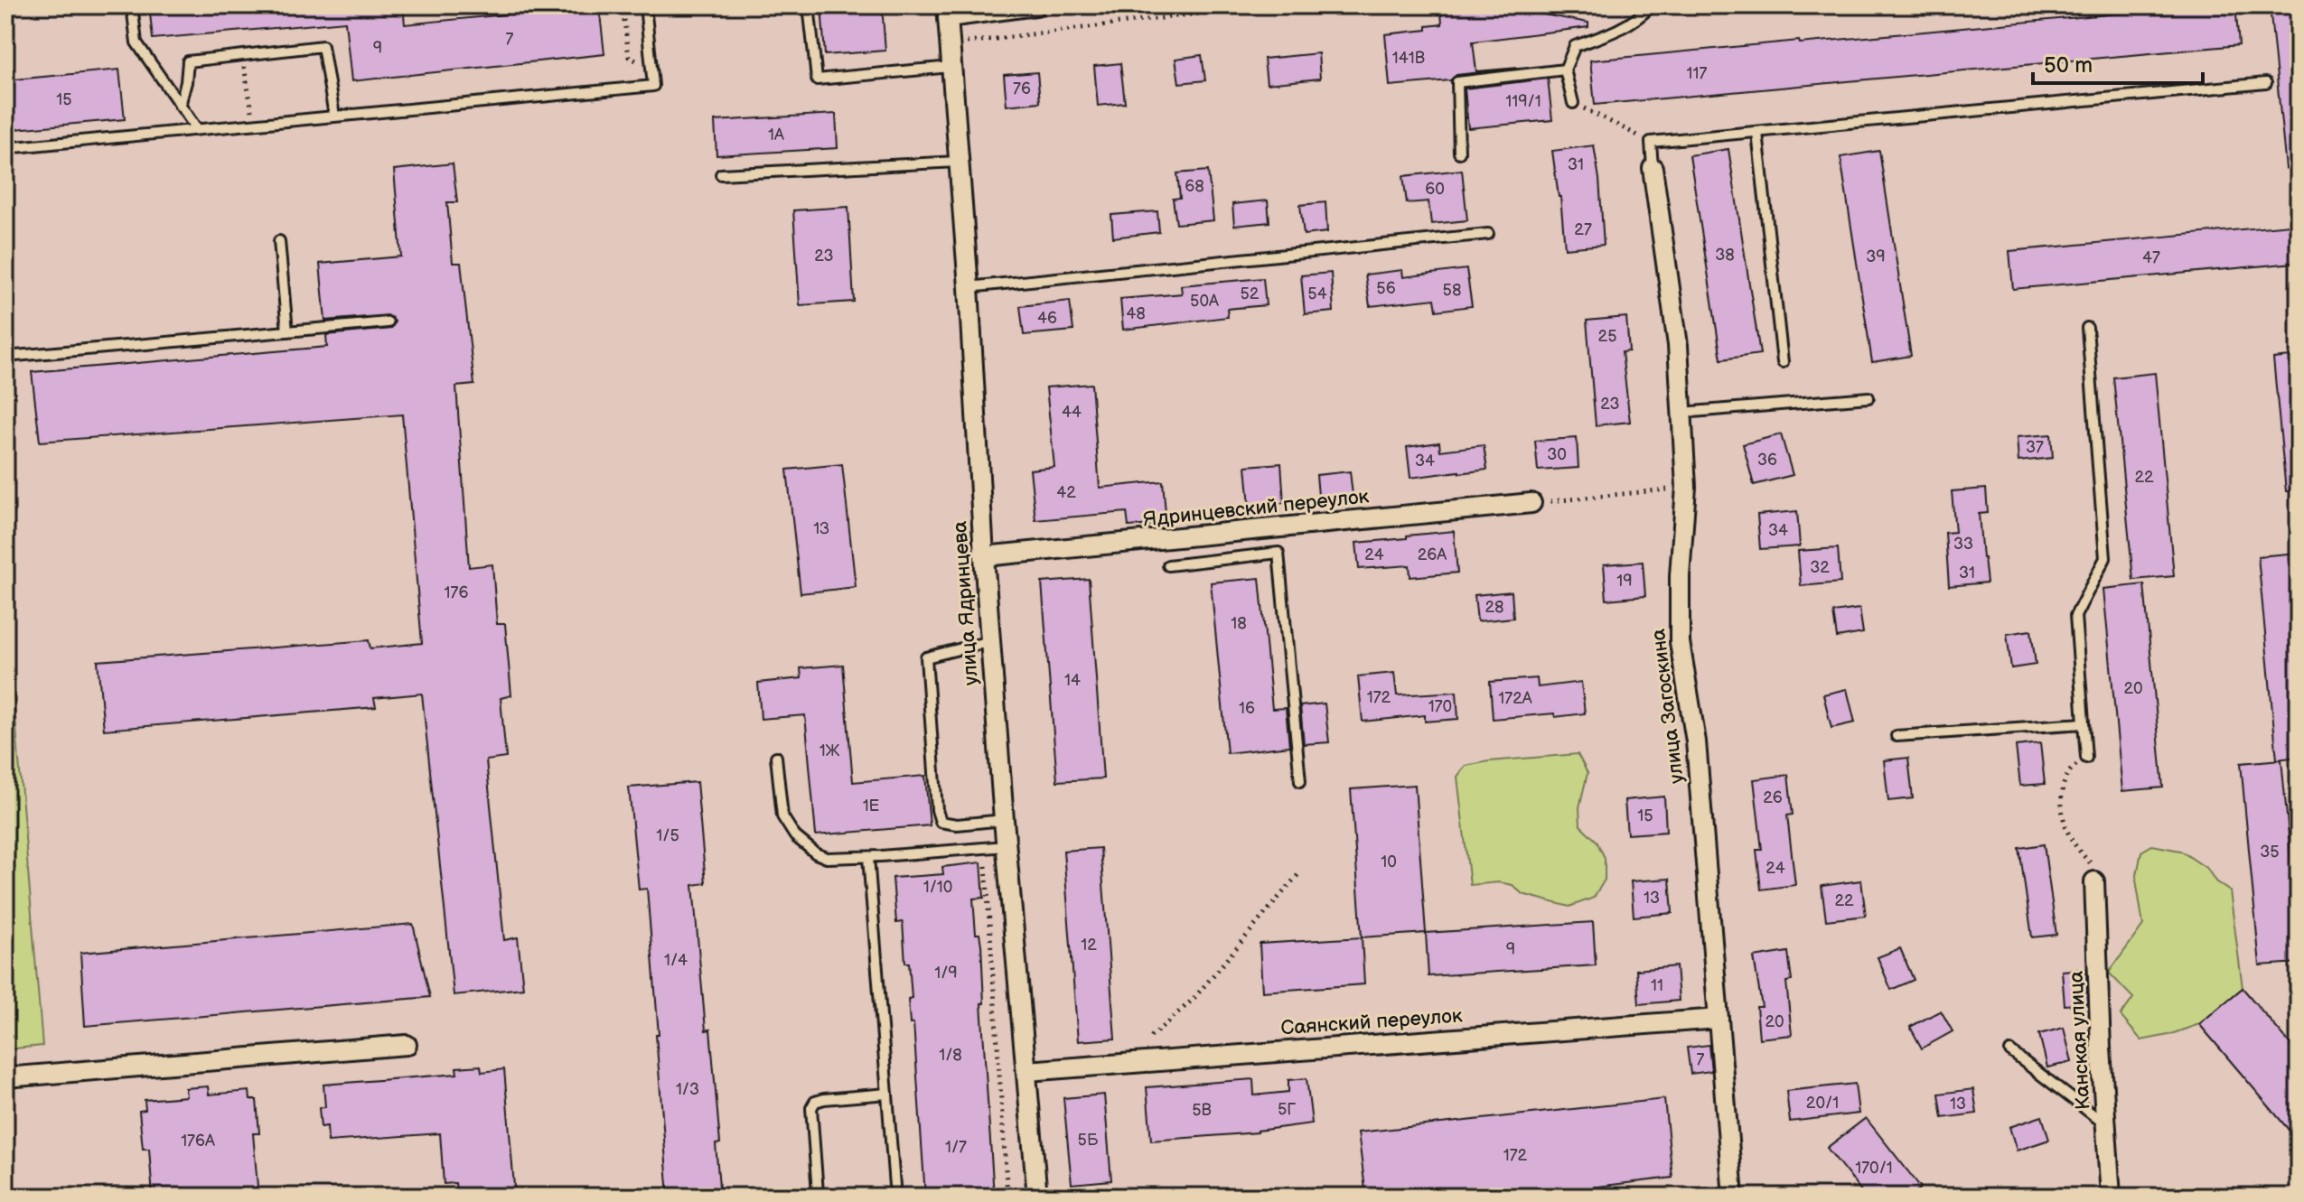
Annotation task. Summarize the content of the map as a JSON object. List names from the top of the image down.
{
  "streets": {
    "street": [
      "Ядринцевский переулок",
      "улица Ядринцева",
      "улица Загоскина",
      "Саянский переулок",
      "Канская улица"
    ]
  },
  "crossings": [
    ["Ядринцевский переулок", "улица Ядринцева"],
    ["улица Ядринцева", "Саянский переулок"],
    ["улица Загоскина", "Саянский переулок"]
  ],
  "house_numbers": [
    "7",
    "9",
    "141В",
    "117",
    "76",
    "15",
    "119/1",
    "1А",
    "31",
    "68",
    "60",
    "27",
    "38",
    "23",
    "39",
    "47",
    "56",
    "58",
    "52",
    "54",
    "50А",
    "48",
    "46",
    "25",
    "23",
    "44",
    "37",
    "30",
    "36",
    "34",
    "22",
    "42",
    "1З",
    "34",
    "33",
    "24",
    "26А",
    "32",
    "31",
    "19",
    "176",
    "28",
    "18",
    "14",
    "20",
    "172",
    "172А",
    "170",
    "16",
    "1Ж",
    "26",
    "1Е",
    "15",
    "1/5",
    "35",
    "10",
    "24",
    "1/10",
    "13",
    "22",
    "12",
    "9",
    "1/4",
    "1/9",
    "11",
    "20",
    "1/8",
    "7",
    "1/3",
    "20/1",
    "13",
    "5Г",
    "5В",
    "5Б",
    "176А",
    "1/7",
    "172",
    "170/1"
  ],
  "scale_bar": "50 m"
}
